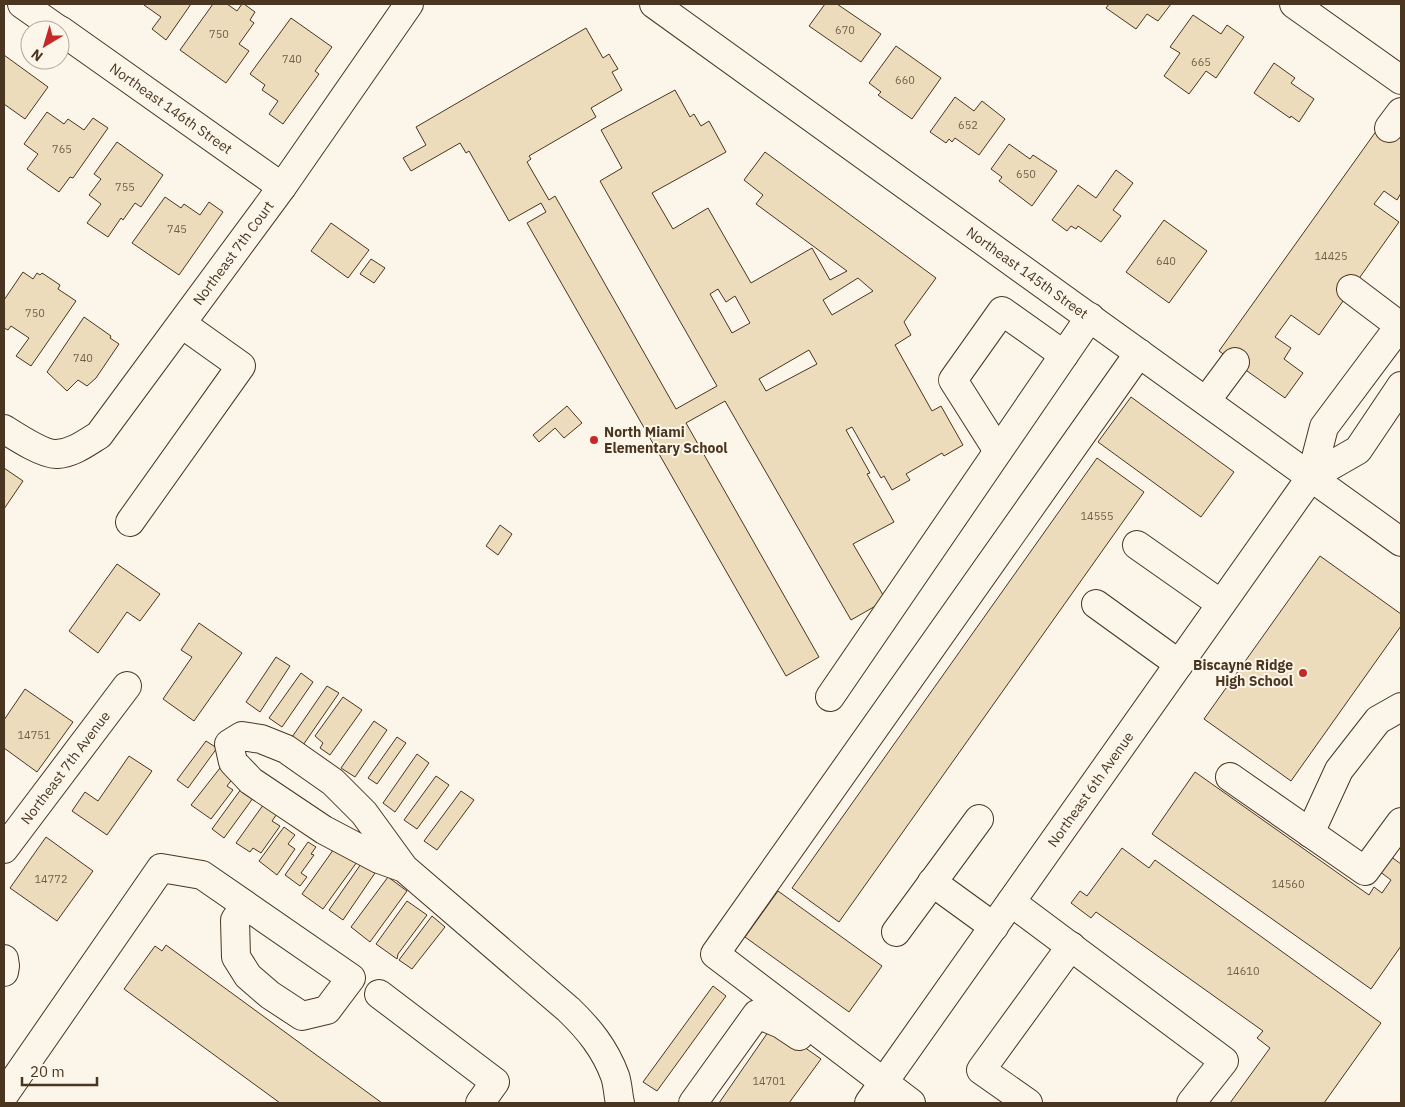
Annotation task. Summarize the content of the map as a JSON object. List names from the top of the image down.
{
  "streets": {
    "street": [
      "Northeast 146th Street",
      "Northeast 7th Court",
      "Northeast 145th Street",
      "Northeast 7th Avenue",
      "Northeast 6th Avenue"
    ]
  },
  "crossings": [
    ["Northeast 146th Street", "Northeast 7th Court"],
    ["Northeast 145th Street", "Northeast 6th Avenue"]
  ],
  "places": ["North Miami Elementary School", "Biscayne Ridge High School"],
  "house_numbers": [
    "670",
    "750",
    "740",
    "665",
    "660",
    "652",
    "765",
    "650",
    "755",
    "745",
    "14425",
    "640",
    "750",
    "740",
    "14555",
    "14751",
    "14772",
    "14560",
    "14610",
    "14701"
  ],
  "scale_bar": "20 m",
  "north": "bottom left"
}
